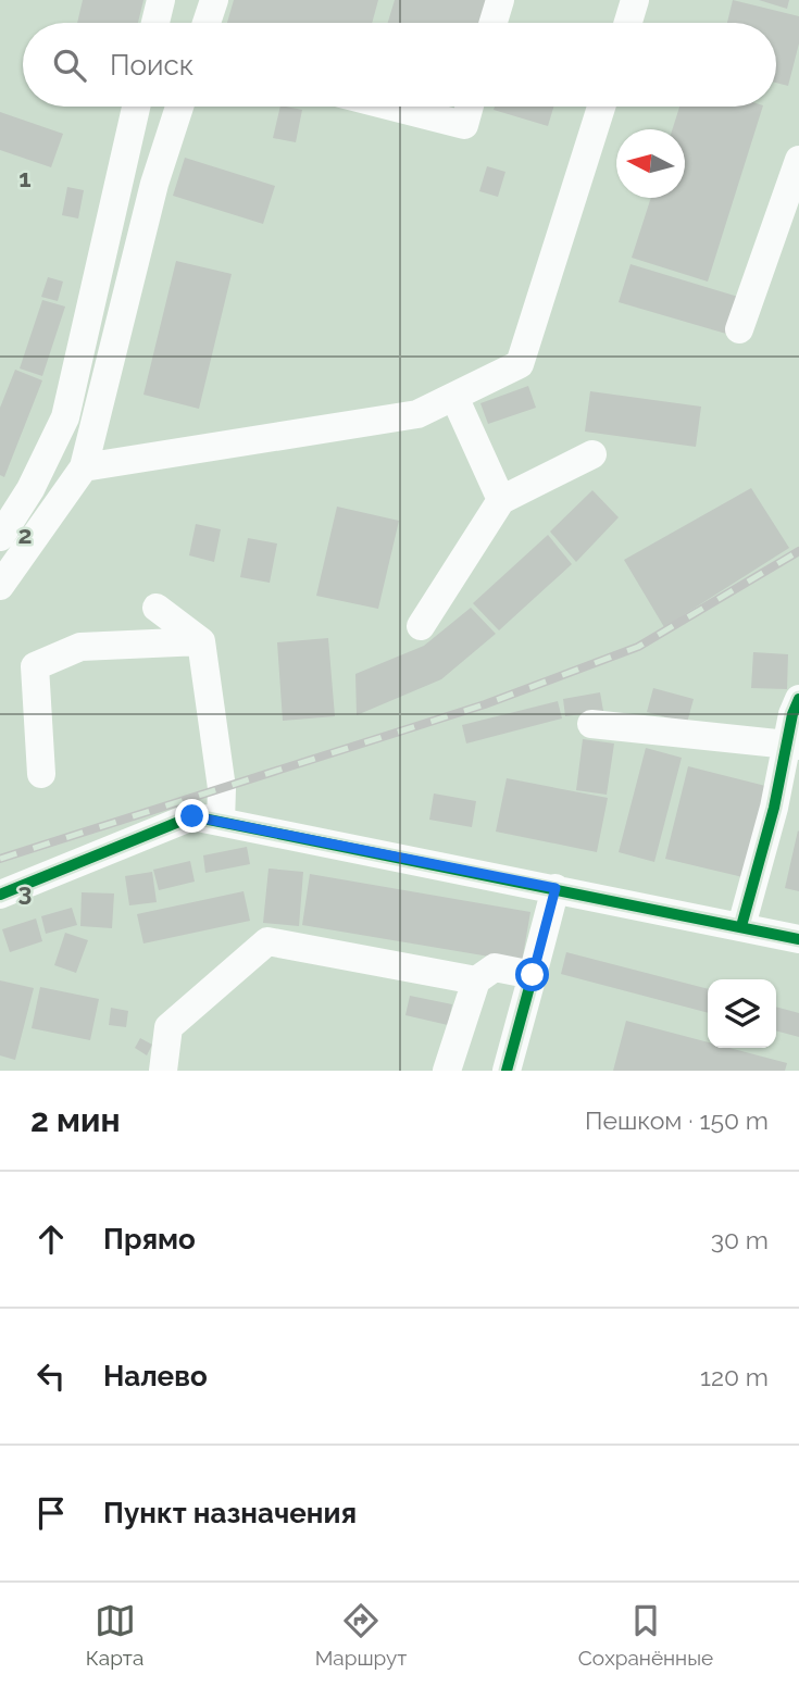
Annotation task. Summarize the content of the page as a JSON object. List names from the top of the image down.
{
  "north": "left",
  "page": {
    "search": "Поиск",
    "heading": ["2 мин", "Пешком · 150 m"],
    "list": [
      ["Прямо", "30 m"],
      ["Налево", "120 m"],
      "Пункт назначения"
    ],
    "nav": ["Карта", "Маршрут", "Сохранённые"]
  },
  "grid": {
    "rows": ["1", "2", "3"]
  }
}
